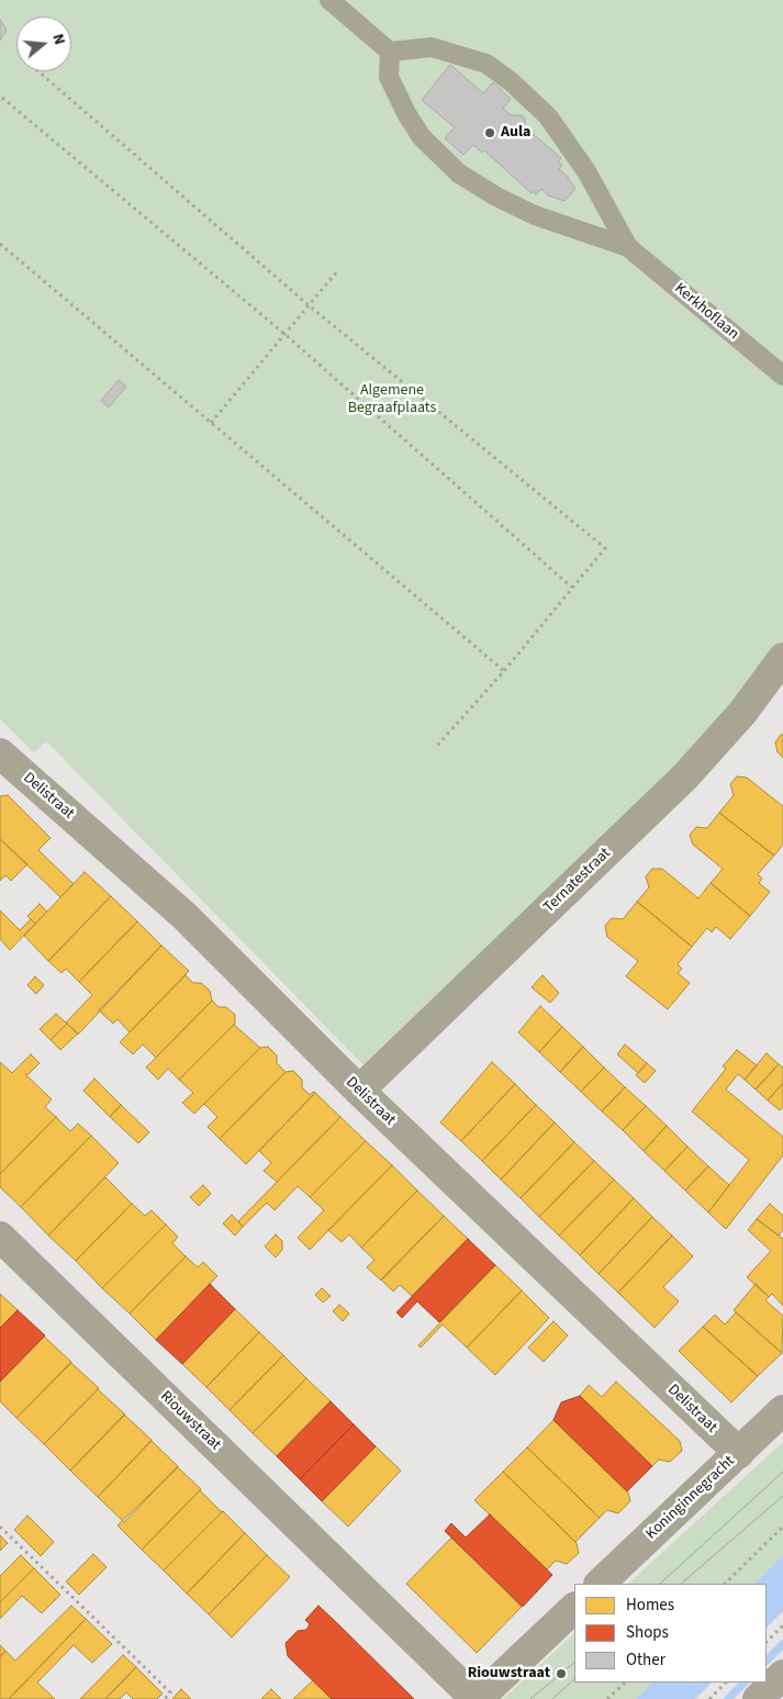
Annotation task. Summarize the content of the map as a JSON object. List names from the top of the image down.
{
  "streets": {
    "street": [
      "Delistraat",
      "Ternatestraat",
      "Riouwstraat",
      "Koninginnegracht"
    ],
    "lane": ["Kerkhoflaan"]
  },
  "crossings": [
    ["Delistraat", "Ternatestraat"],
    ["Delistraat", "Koninginnegracht"]
  ],
  "parks": ["Algemene Begraafplaats"],
  "places": ["Aula", "Riouwstraat"],
  "legend": ["Homes", "Shops", "Other"],
  "north": "right"
}
